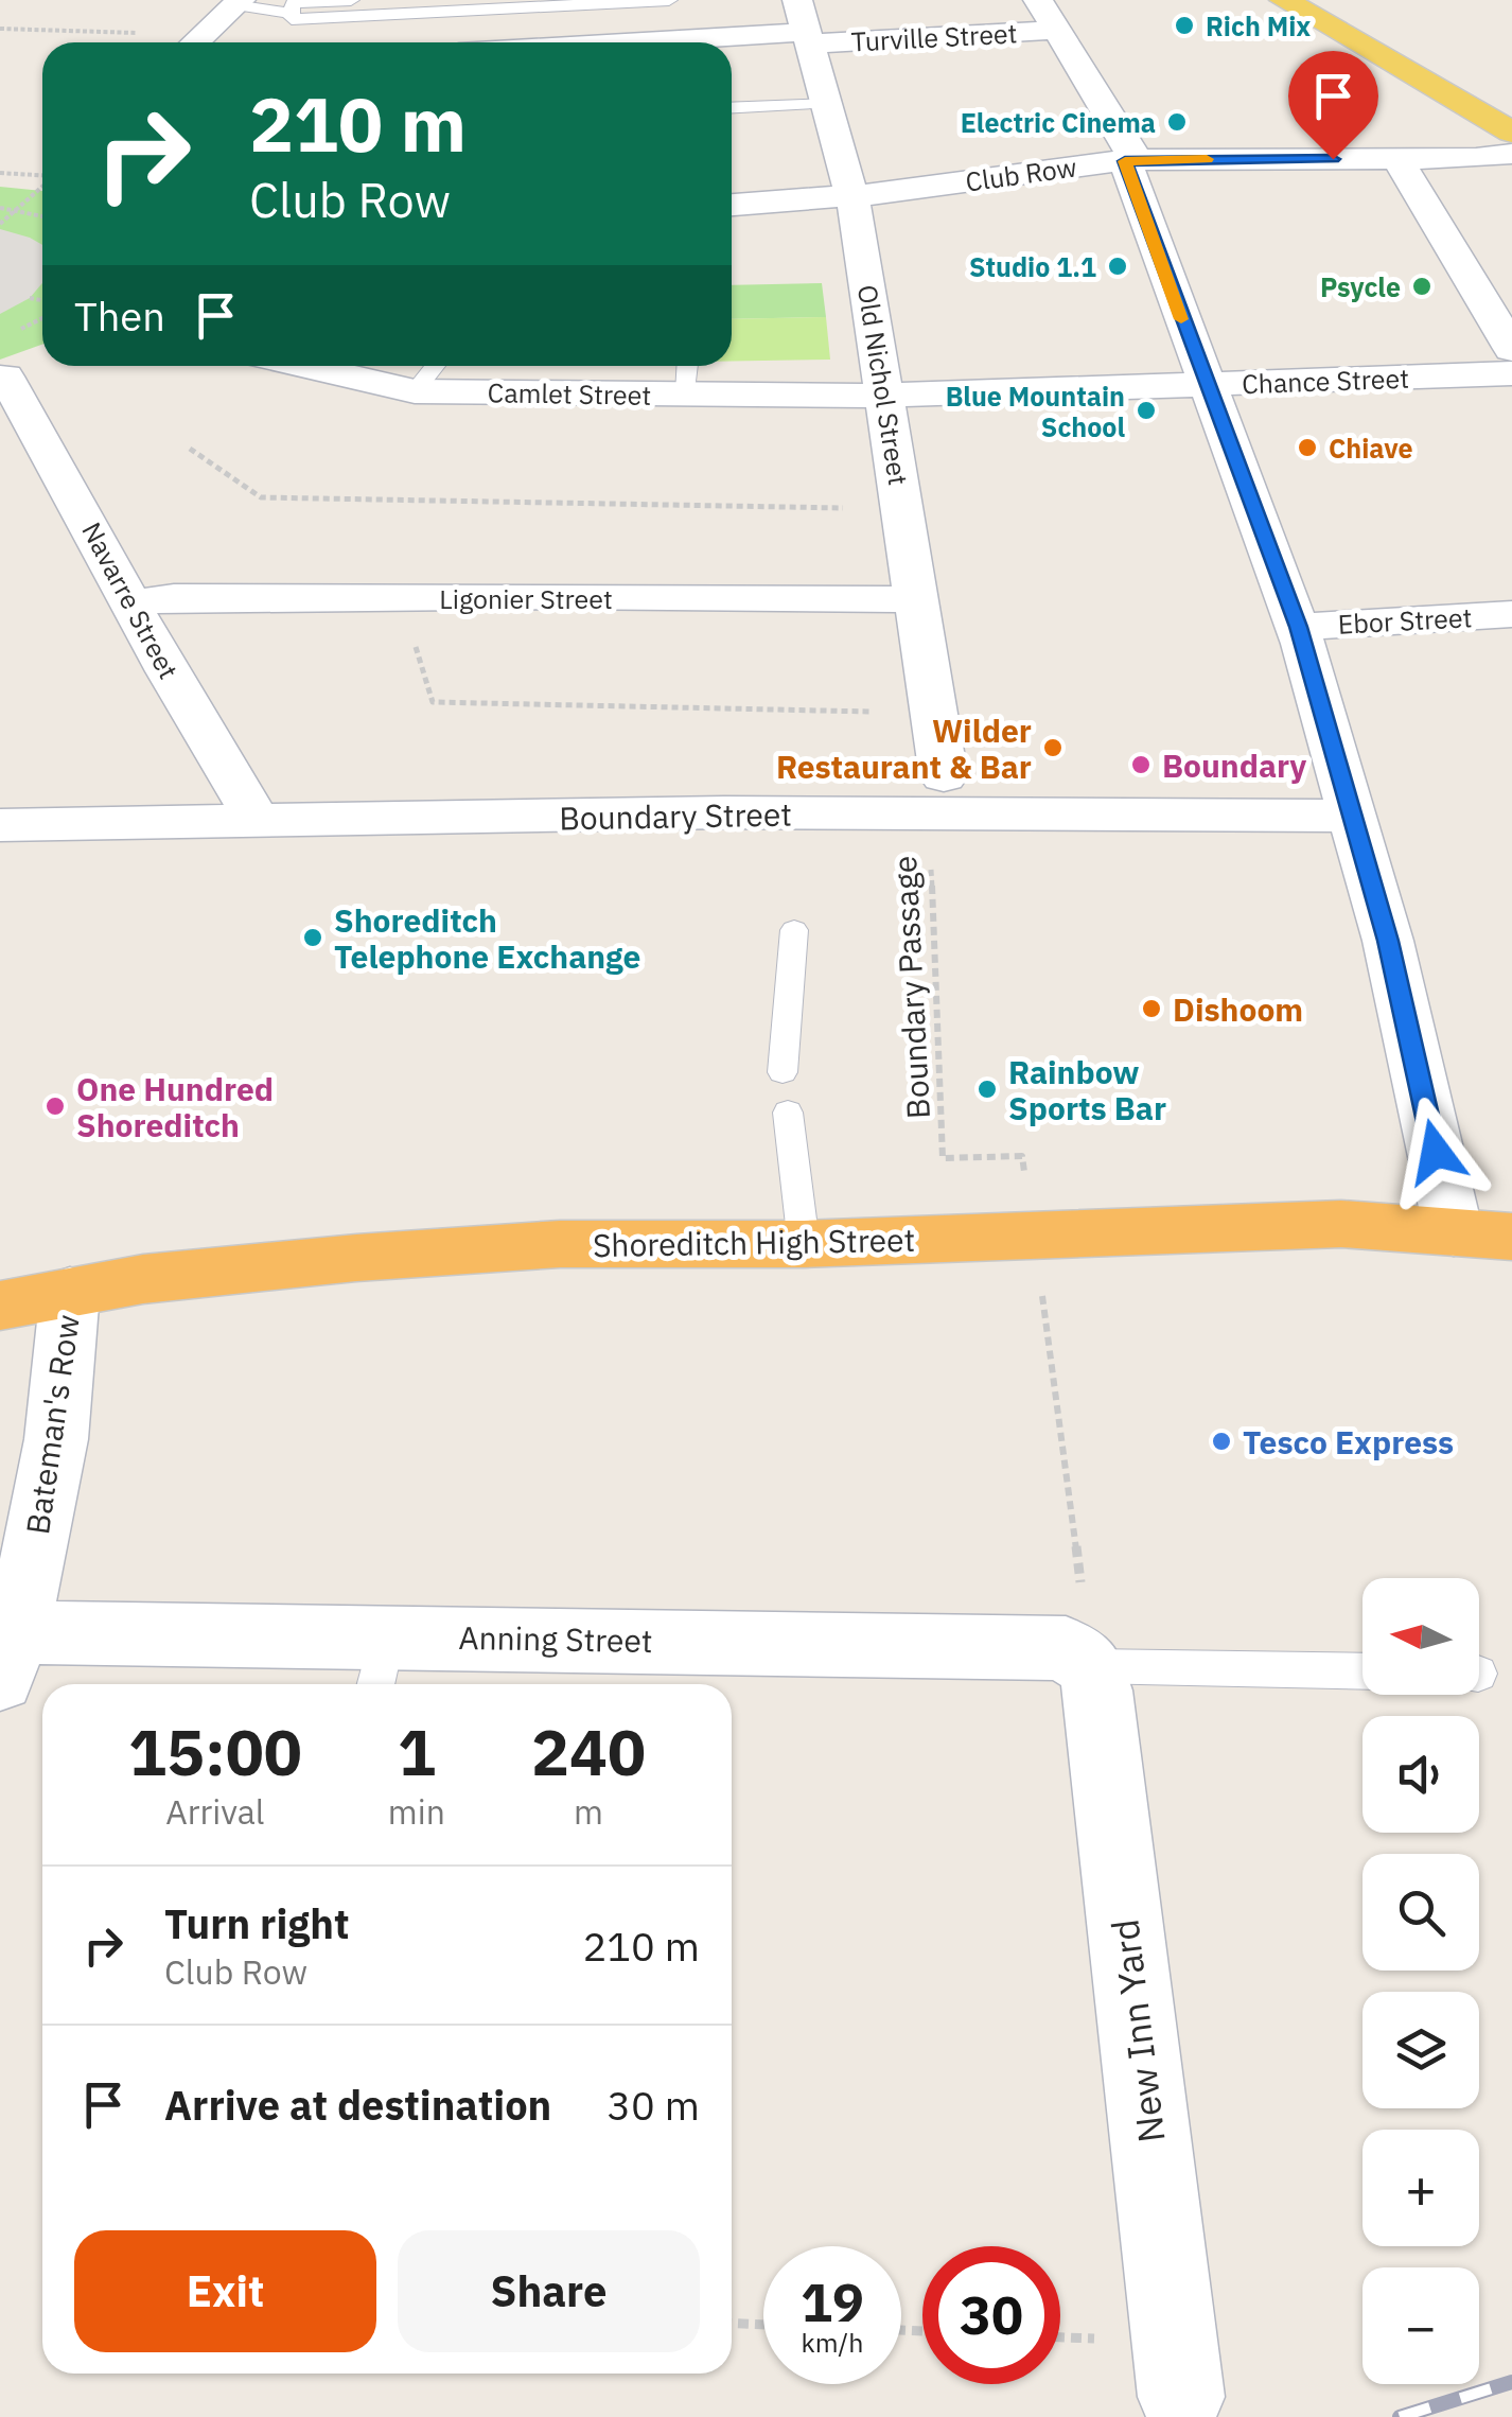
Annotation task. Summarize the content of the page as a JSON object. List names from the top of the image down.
{
  "streets": {
    "highway": ["Shoreditch High Street"],
    "street": [
      "Turville Street",
      "Club Row",
      "Chance Street",
      "Old Nichol Street",
      "Camlet Street",
      "Ligonier Street",
      "Navarre Street",
      "Ebor Street",
      "Boundary Street",
      "Bateman's Row",
      "Anning Street",
      "New Inn Yard"
    ],
    "path": ["Boundary Passage"]
  },
  "crossings": [
    ["Turville Street", "Old Nichol Street"],
    ["Club Row", "Old Nichol Street"],
    ["Chance Street", "Old Nichol Street"],
    ["Chance Street", "Camlet Street"],
    ["Old Nichol Street", "Camlet Street"],
    ["Old Nichol Street", "Ligonier Street"],
    ["Old Nichol Street", "Boundary Street"],
    ["Old Nichol Street", "Boundary Passage"],
    ["Ligonier Street", "Navarre Street"],
    ["Navarre Street", "Boundary Street"],
    ["Boundary Street", "Boundary Passage"],
    ["Shoreditch High Street", "Bateman's Row"],
    ["Bateman's Row", "Anning Street"],
    ["Anning Street", "New Inn Yard"]
  ],
  "places": [
    "Rich Mix",
    "Electric Cinema",
    "Studio 1.1",
    "Psycle",
    "Blue Mountain School",
    "Chiave",
    "Wilder Restaurant & Bar",
    "Boundary",
    "Shoreditch Telephone Exchange",
    "Dishoom",
    "Rainbow Sports Bar",
    "One Hundred Shoreditch",
    "Tesco Express"
  ],
  "north": "left",
  "page": {
    "turn": ["210 m", "Club Row"],
    "then": "Then",
    "map_buttons": ["+", "−"],
    "eta": [
      "15:00",
      "Arrival",
      "1",
      "min",
      "240",
      "m"
    ],
    "list": [
      {
        "name": "Turn right",
        "note": "Club Row",
        "value": "210 m"
      },
      {
        "name": "Arrive at destination",
        "value": "30 m"
      }
    ],
    "buttons": ["Exit", "Share"],
    "speed": "19 km/h",
    "limit": "30"
  }
}
